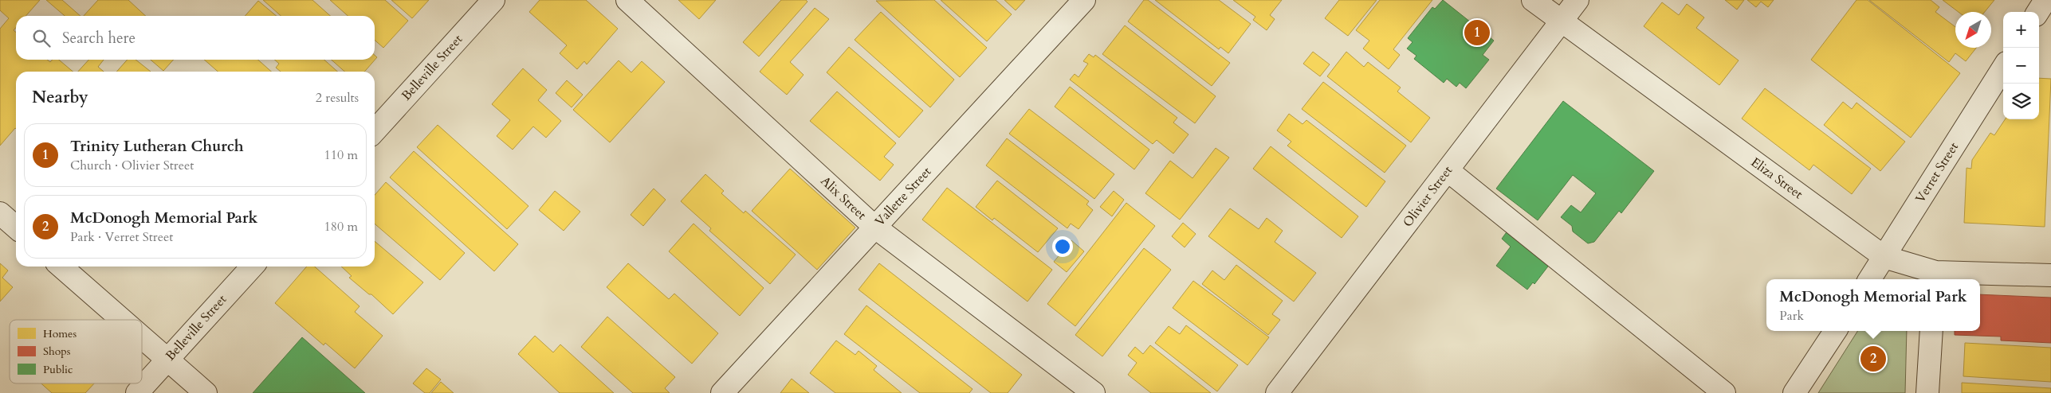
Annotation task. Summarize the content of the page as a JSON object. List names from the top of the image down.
{
  "streets": {
    "street": [
      "Belleville Street",
      "Verret Street",
      "Eliza Street",
      "Vallette Street",
      "Olivier Street",
      "Alix Street"
    ]
  },
  "crossings": [
    ["Verret Street", "Eliza Street"],
    ["Eliza Street", "Olivier Street"],
    ["Vallette Street", "Alix Street"]
  ],
  "legend": ["Homes", "Shops", "Public"],
  "north": "bottom left",
  "page": {
    "map_buttons": ["+", "−"],
    "search": "Search here",
    "pins": ["1", "2"],
    "heading": ["Nearby", "2 results"],
    "list": [
      {
        "mark": "1",
        "name": "Trinity Lutheran Church",
        "note": "Church · Olivier Street",
        "value": "110 m"
      },
      {
        "mark": "2",
        "name": "McDonogh Memorial Park",
        "note": "Park · Verret Street",
        "value": "180 m"
      }
    ],
    "popup": ["McDonogh Memorial Park", "Park"]
  }
}
